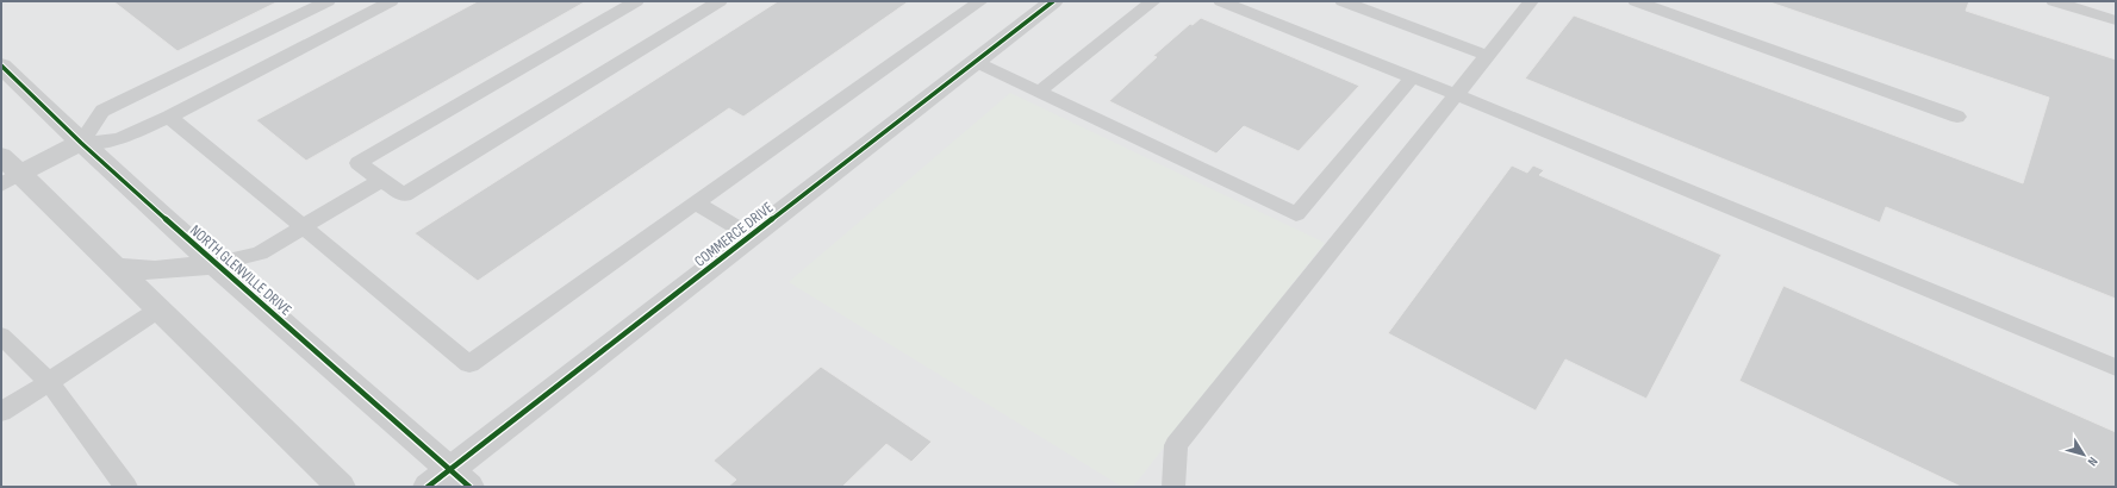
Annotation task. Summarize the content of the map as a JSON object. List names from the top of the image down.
{
  "streets": {
    "street": ["COMMERCE DRIVE", "NORTH GLENVILLE DRIVE"]
  },
  "crossings": [
    ["COMMERCE DRIVE", "NORTH GLENVILLE DRIVE"]
  ],
  "north": "bottom right"
}
